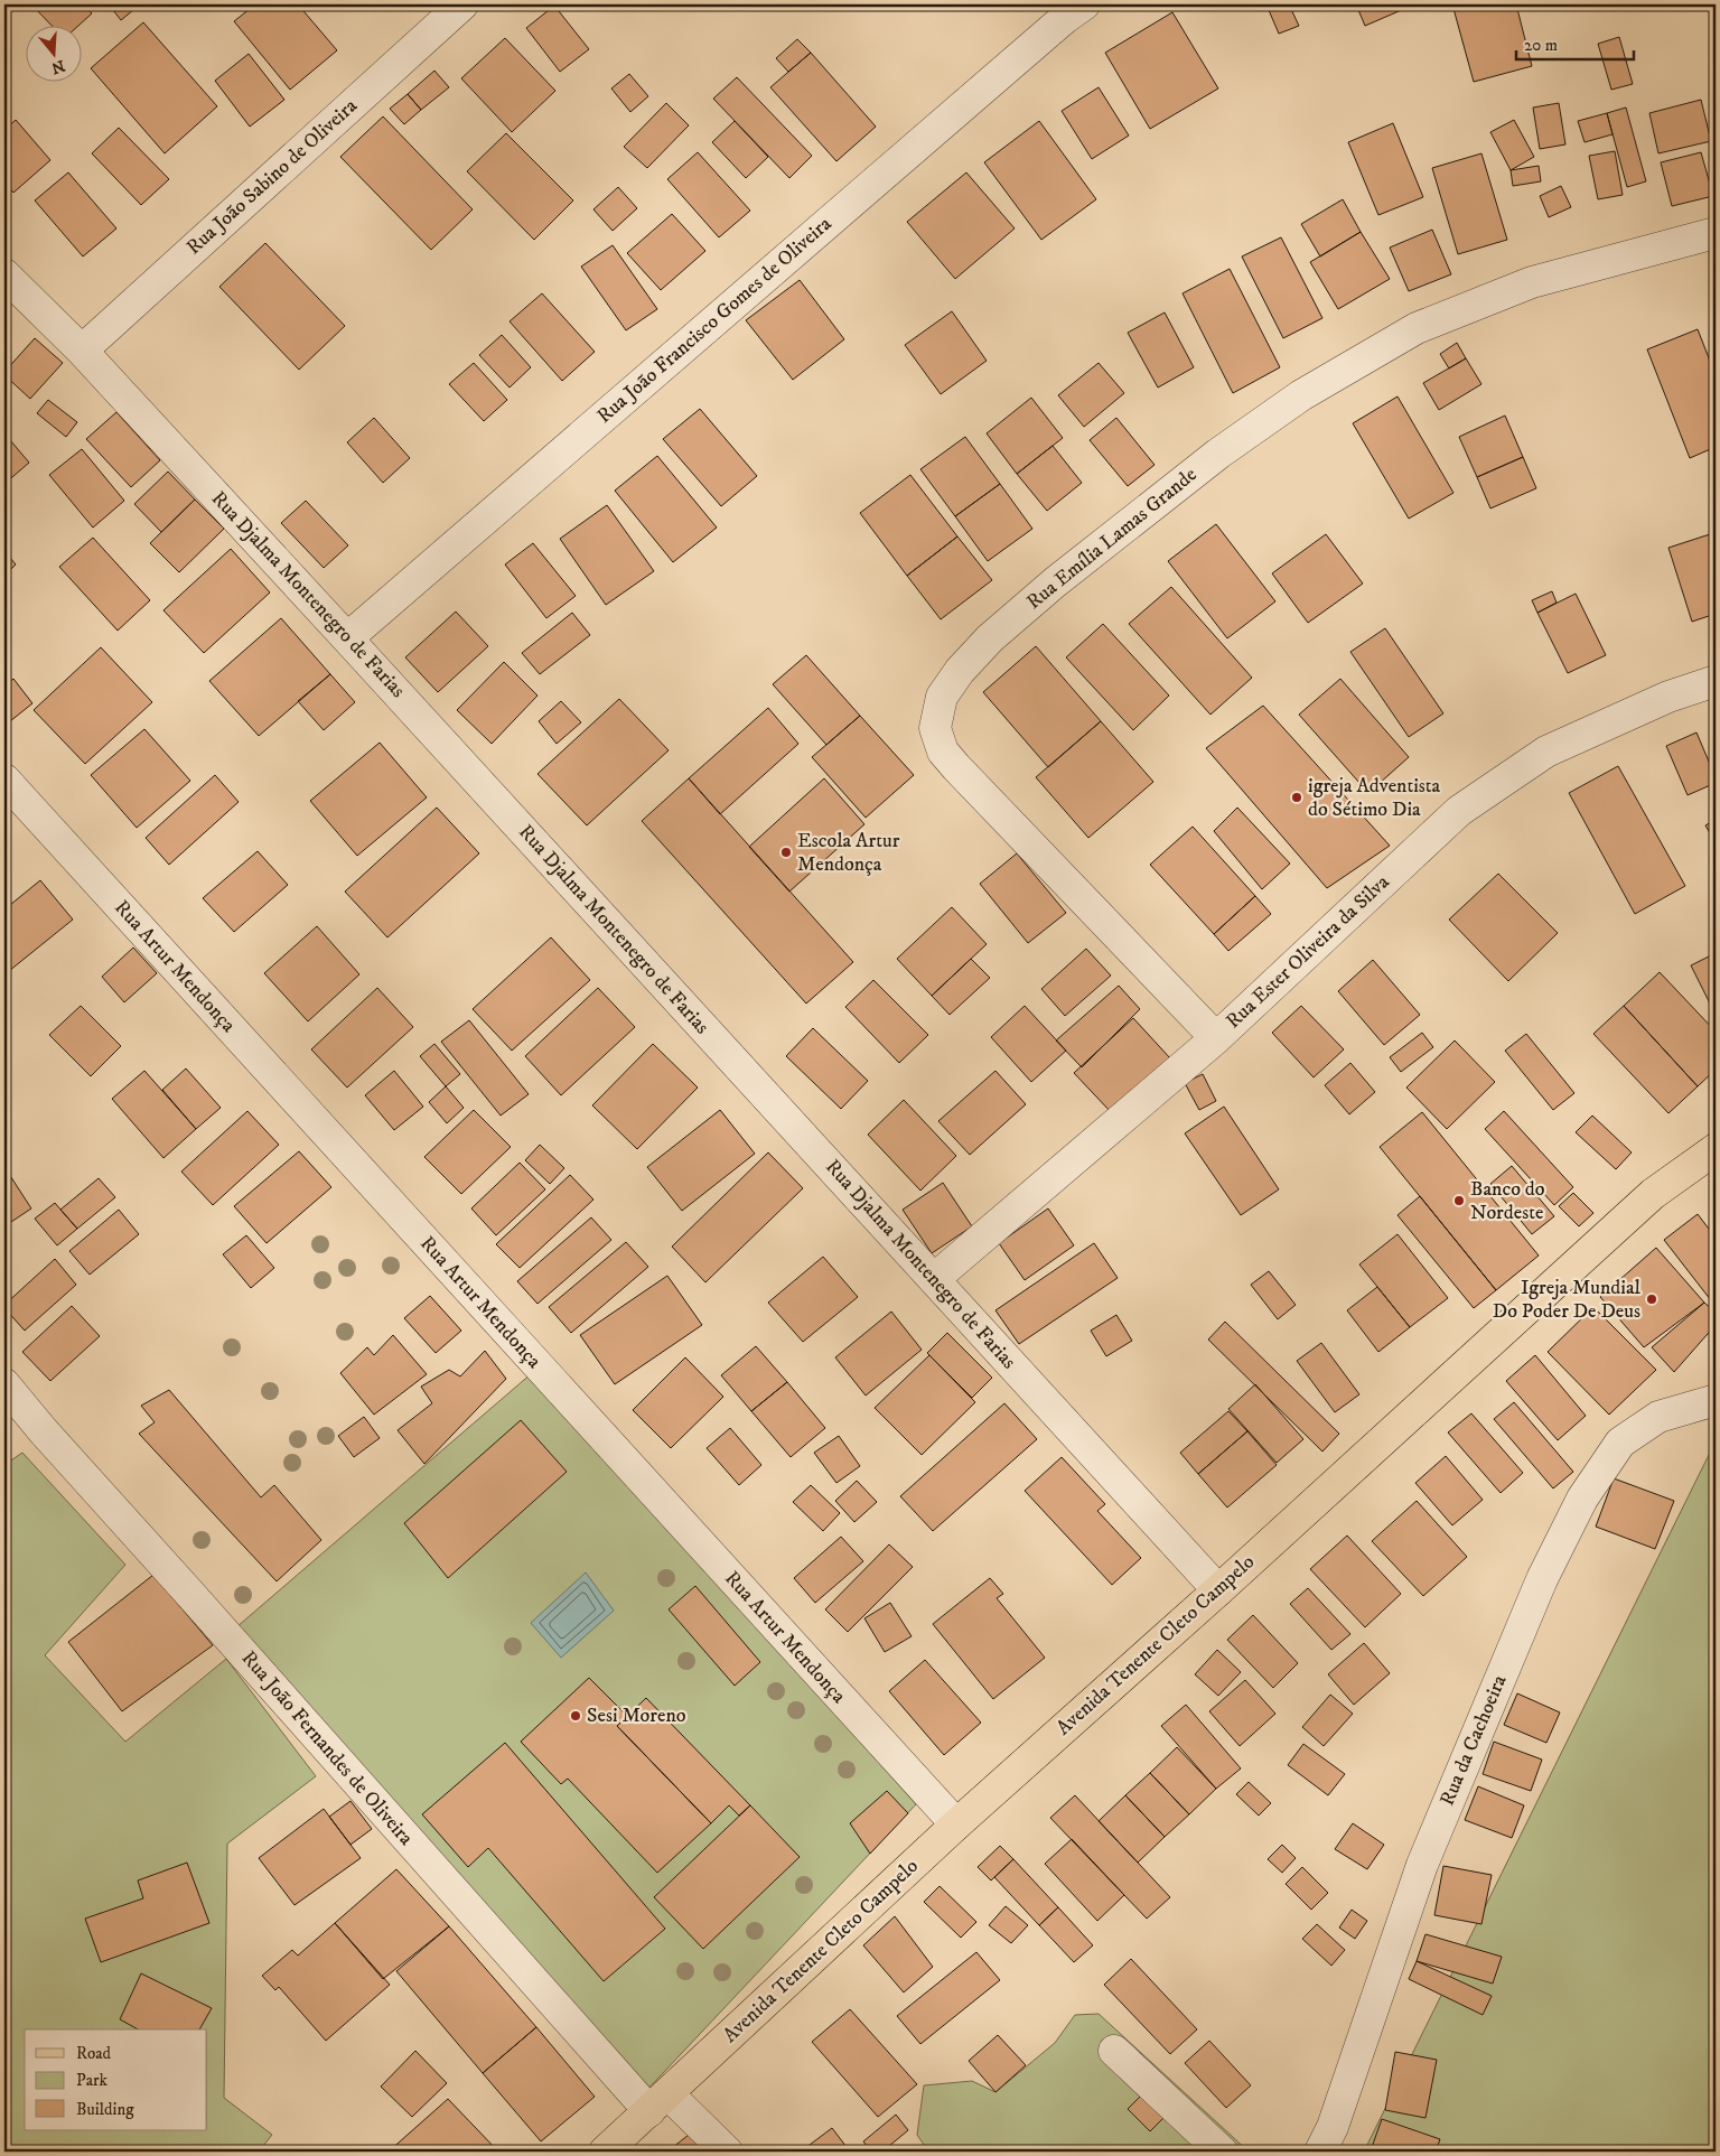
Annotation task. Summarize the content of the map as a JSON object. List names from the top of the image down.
{
  "streets": {
    "main road": ["Avenida Tenente Cleto Campelo"],
    "street": [
      "Rua João Sabino de Oliveira",
      "Rua João Francisco Gomes de Oliveira",
      "Rua Emília Lamas Grande",
      "Rua Djalma Montenegro de Farias",
      "Rua Ester Oliveira da Silva",
      "Rua Artur Mendonça",
      "Rua da Cachoeira",
      "Rua João Fernandes de Oliveira"
    ]
  },
  "crossings": [
    ["Rua João Sabino de Oliveira", "Rua Djalma Montenegro de Farias"],
    ["Rua João Francisco Gomes de Oliveira", "Rua Djalma Montenegro de Farias"],
    ["Rua Emília Lamas Grande", "Rua Ester Oliveira da Silva"],
    ["Rua Djalma Montenegro de Farias", "Rua Ester Oliveira da Silva"],
    ["Rua Djalma Montenegro de Farias", "Avenida Tenente Cleto Campelo"],
    ["Rua Artur Mendonça", "Avenida Tenente Cleto Campelo"],
    ["Avenida Tenente Cleto Campelo", "Rua João Fernandes de Oliveira"]
  ],
  "places": [
    "igreja Adventista do Sétimo Dia",
    "Escola Artur Mendonça",
    "Banco do Nordeste",
    "Igreja Mundial Do Poder De Deus",
    "Sesi Moreno"
  ],
  "legend": ["Road", "Park", "Building"],
  "scale_bar": "20 m",
  "north": "bottom"
}
